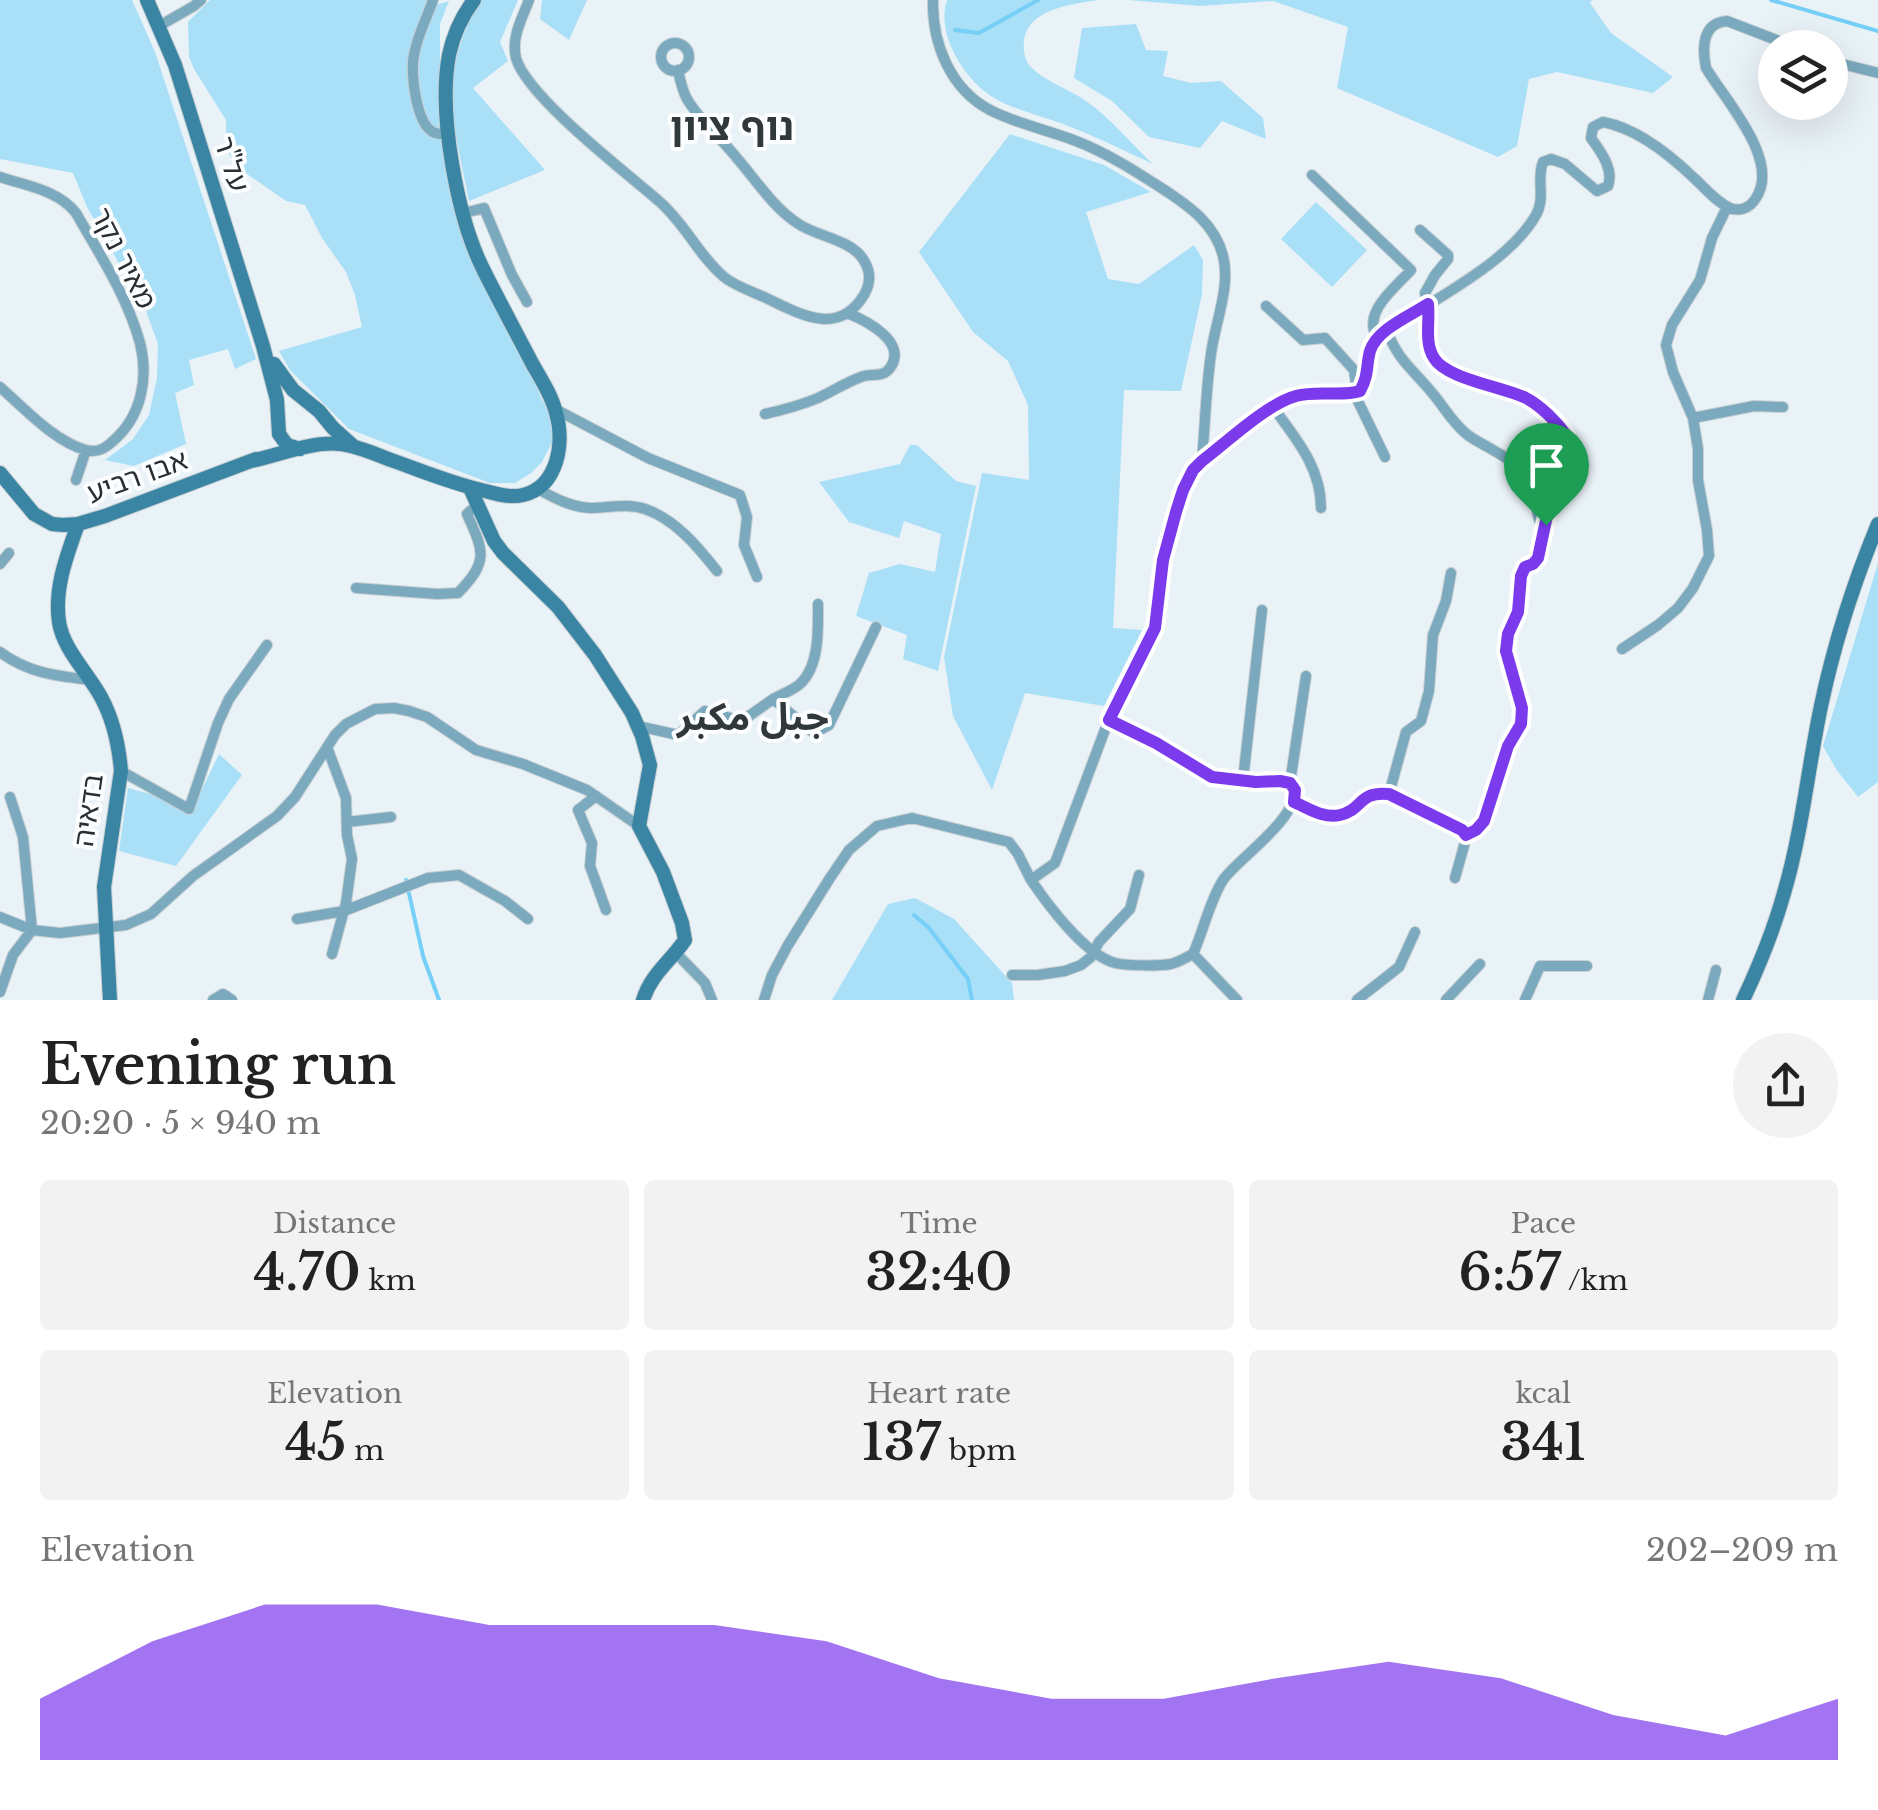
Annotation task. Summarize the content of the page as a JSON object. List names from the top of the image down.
{
  "streets": {
    "street": [
      "על\"ר",
      "מאיר נקר",
      "אבו רביע",
      "בדאיה"
    ]
  },
  "crossings": [
    ["על\"ר", "אבו רביע"],
    ["אבו רביע", "בדאיה"]
  ],
  "districts": ["נוף ציון", "جبل مكبر"],
  "page": {
    "heading": ["Evening run", "20:20 · 5 × 940 m"],
    "stats": [
      ["Distance", "4.70 km"],
      ["Time", "32:40"],
      ["Pace", "6:57 /km"],
      ["Elevation", "45 m"],
      ["Heart rate", "137 bpm"],
      ["kcal", "341"]
    ],
    "chart": ["Elevation", "202–209 m"]
  }
}
